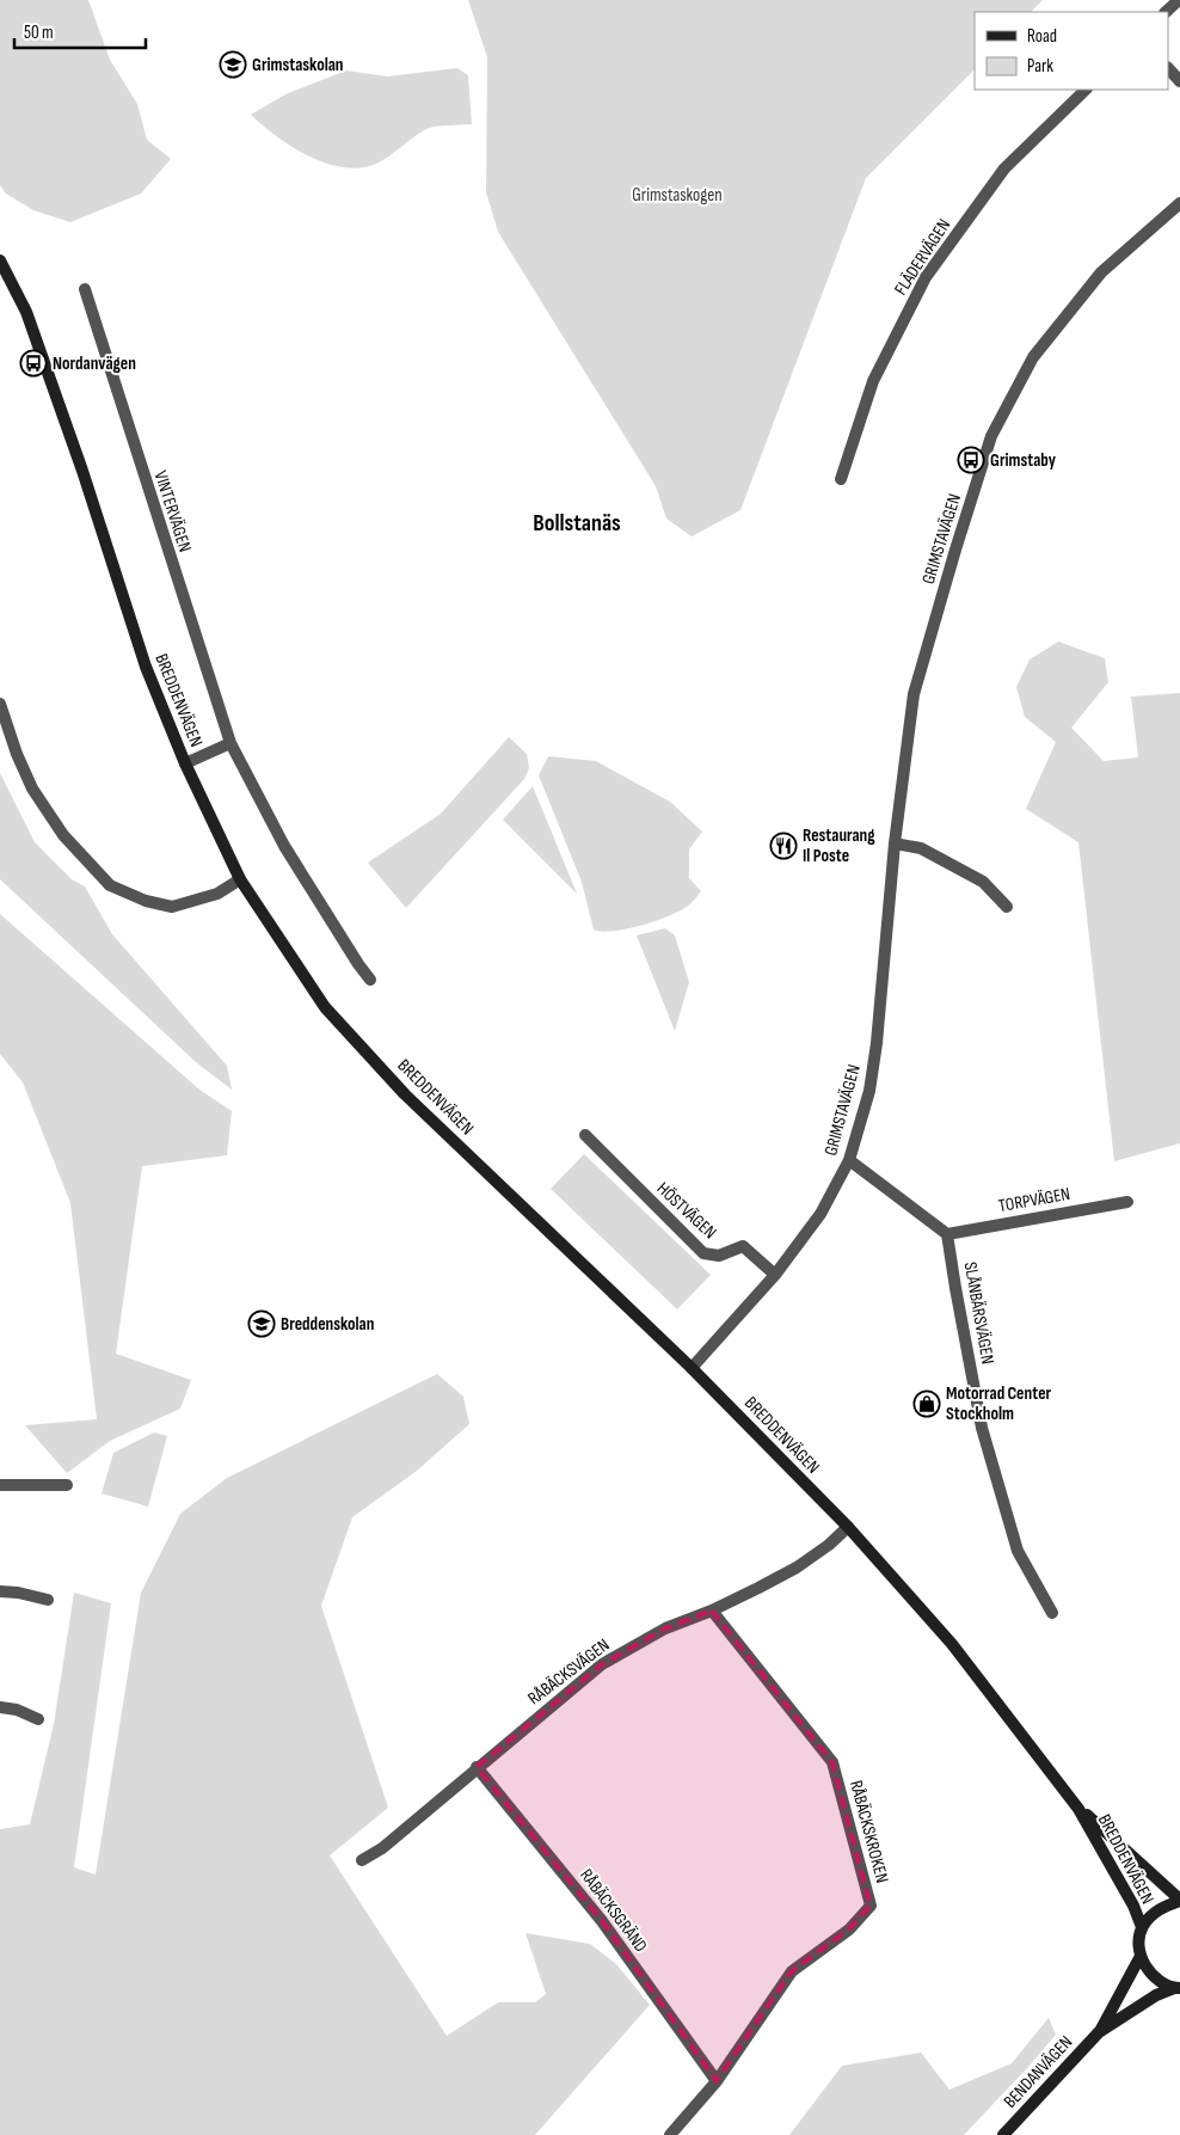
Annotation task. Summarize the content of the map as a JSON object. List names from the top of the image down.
{
  "streets": {
    "street": [
      "FLÄDERVÄGEN",
      "VINTERVÄGEN",
      "GRIMSTAVÄGEN",
      "BREDDENVÄGEN",
      "TORPVÄGEN",
      "HÖSTVÄGEN",
      "SLÅNBÄRSVÄGEN",
      "RÅBÄCKSVÄGEN",
      "RÅBÄCKSKROKEN",
      "RÅBÄCKSGRÄND",
      "BENDANVÄGEN"
    ]
  },
  "crossings": [
    ["GRIMSTAVÄGEN", "BREDDENVÄGEN"],
    ["GRIMSTAVÄGEN", "HÖSTVÄGEN"],
    ["BREDDENVÄGEN", "RÅBÄCKSVÄGEN"],
    ["BREDDENVÄGEN", "BENDANVÄGEN"],
    ["TORPVÄGEN", "SLÅNBÄRSVÄGEN"],
    ["RÅBÄCKSVÄGEN", "RÅBÄCKSKROKEN"],
    ["RÅBÄCKSVÄGEN", "RÅBÄCKSGRÄND"],
    ["RÅBÄCKSKROKEN", "RÅBÄCKSGRÄND"]
  ],
  "districts": ["Bollstanäs"],
  "parks": ["Grimstaskogen"],
  "places": {
    "school or university": ["Grimstaskolan", "Breddenskolan"],
    "bus stop": ["Nordanvägen", "Grimstaby"],
    "restaurant": ["Restaurang Il Poste"],
    "shop": ["Motorrad Center Stockholm"]
  },
  "legend": ["Road", "Park"],
  "scale_bar": "50 m"
}
